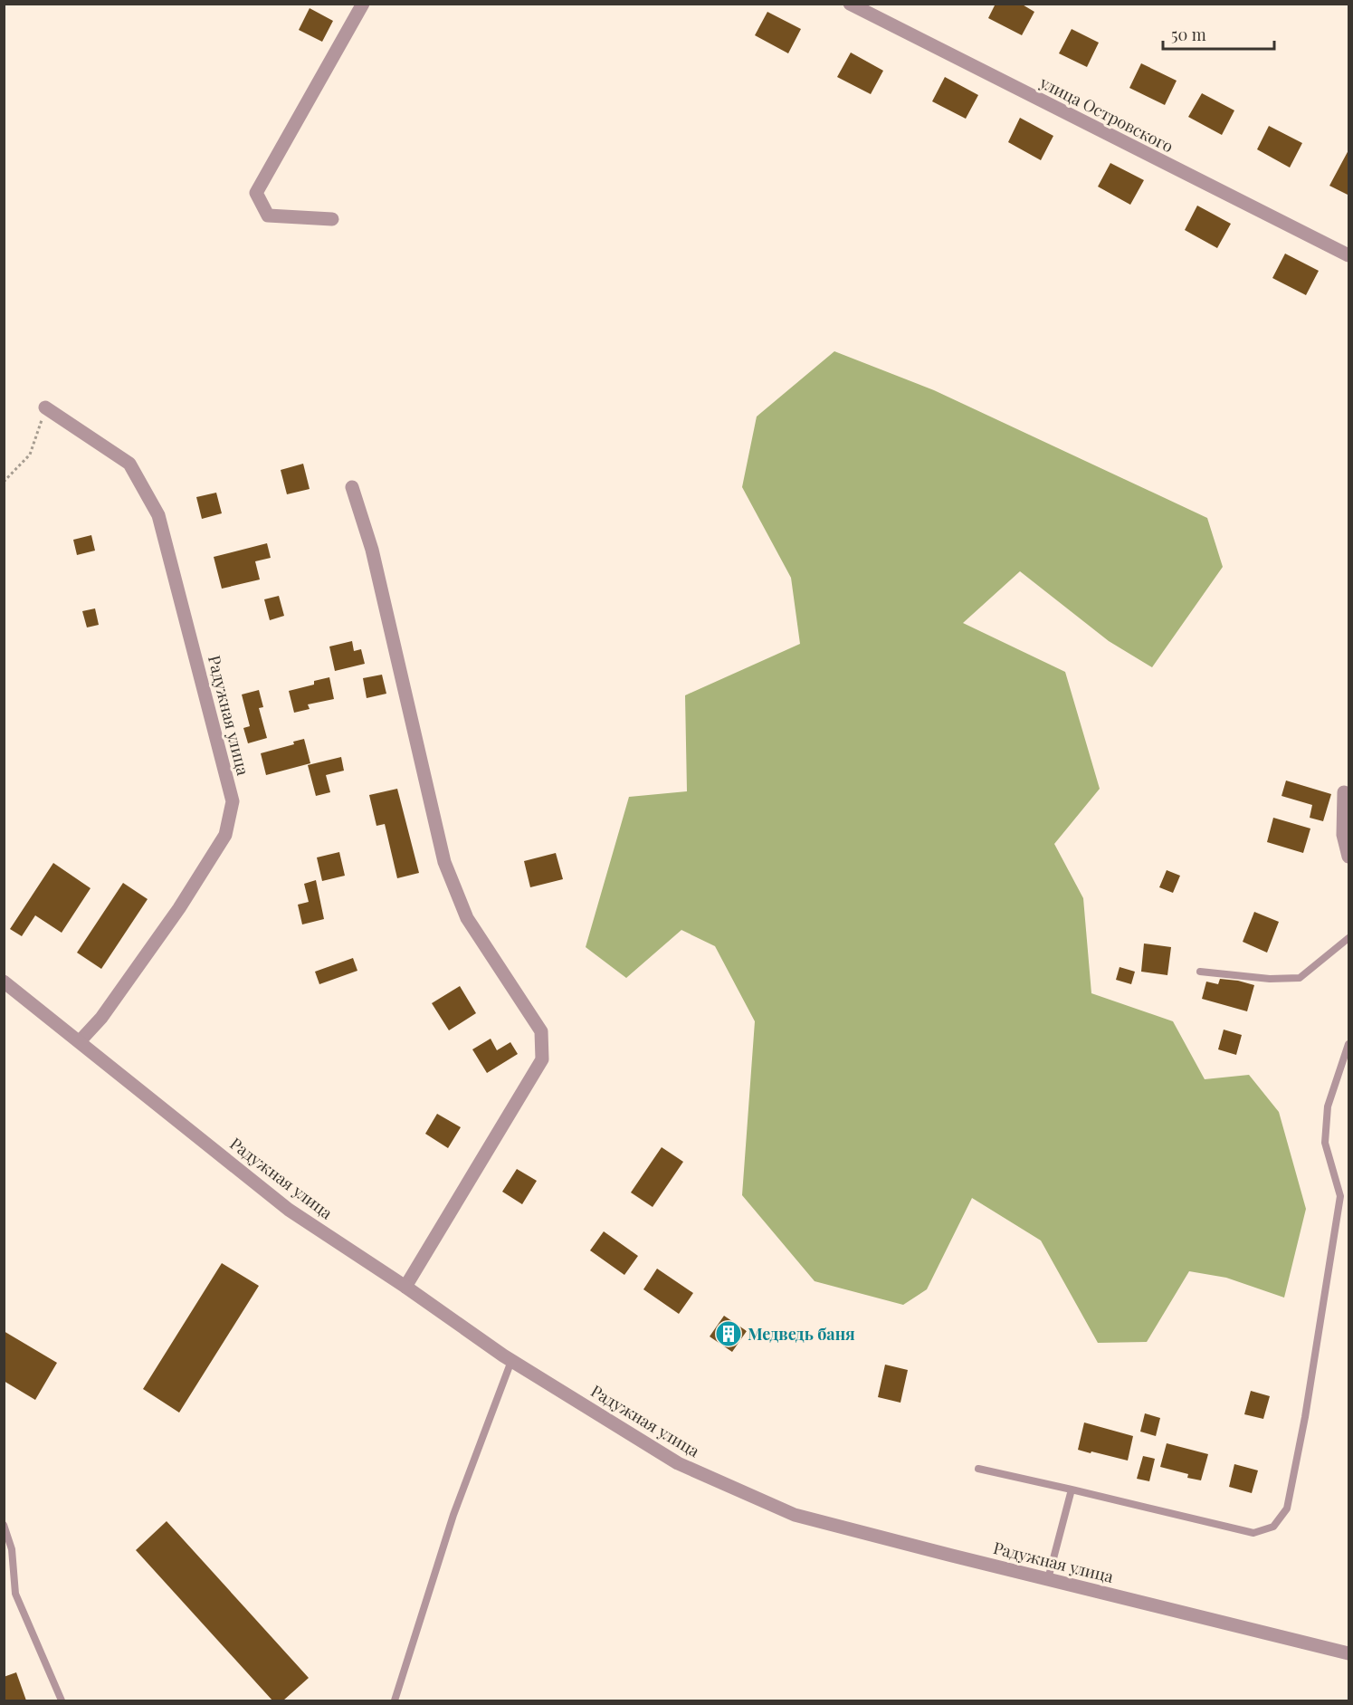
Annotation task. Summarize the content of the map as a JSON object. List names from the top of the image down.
{
  "streets": {
    "street": ["улица Островского", "Радужная улица"]
  },
  "places": {
    "building": ["Медведь баня"]
  },
  "scale_bar": "50 m"
}
